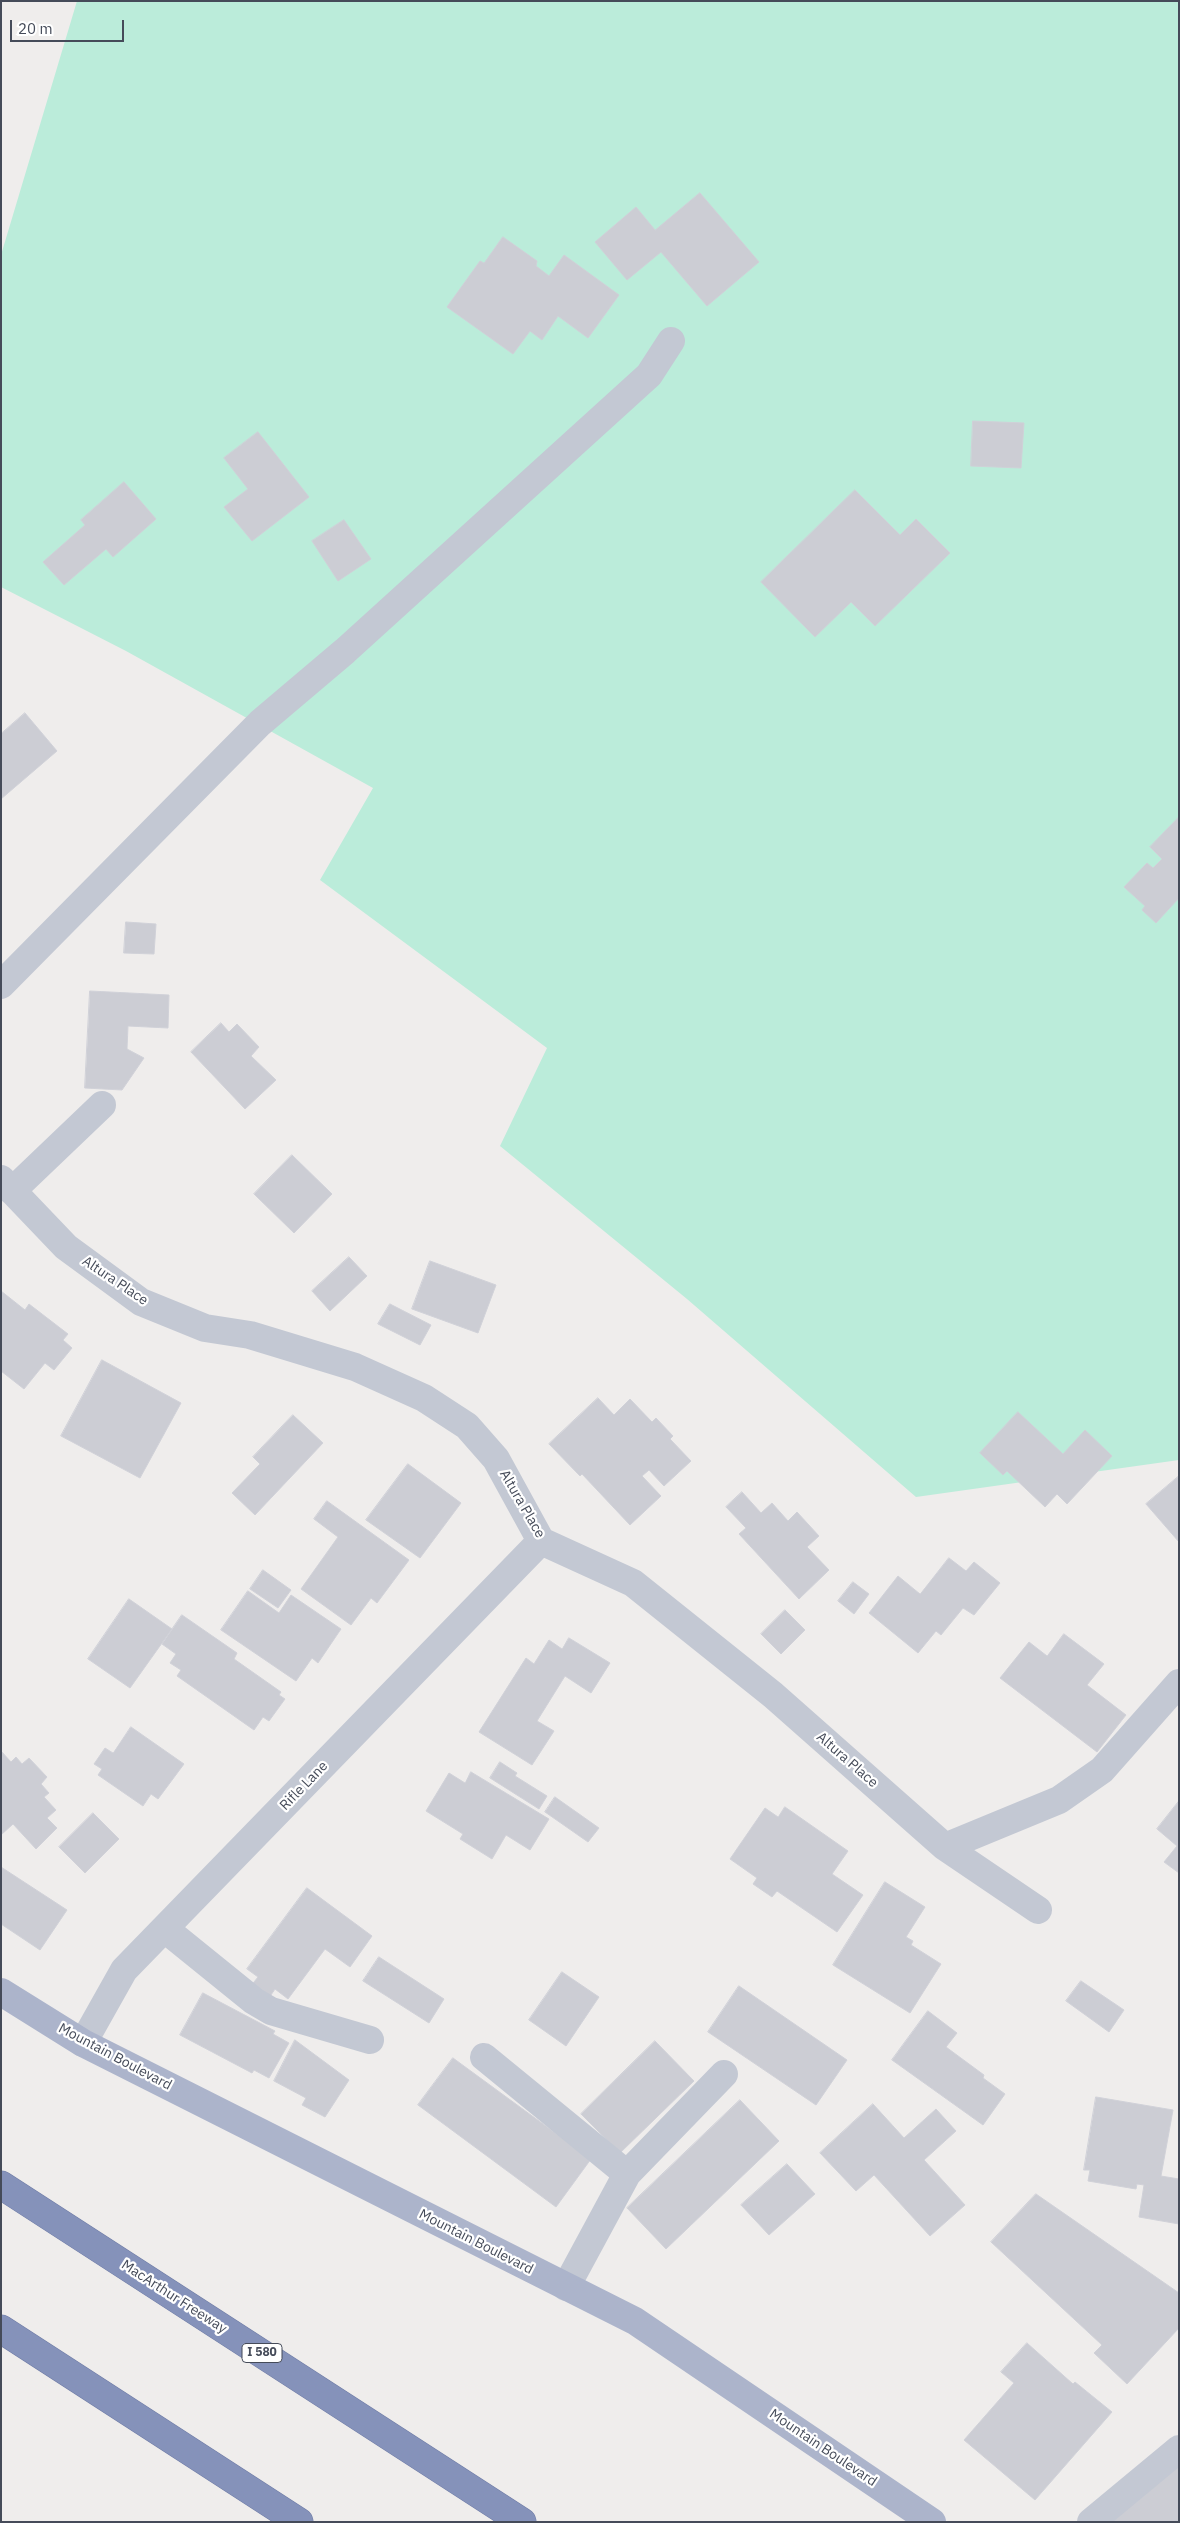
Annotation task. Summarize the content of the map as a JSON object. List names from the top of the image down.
{
  "streets": {
    "highway": ["MacArthur Freeway", "I 580"],
    "main road": ["Mountain Boulevard"],
    "street": ["Altura Place", "Rifle Lane"]
  },
  "crossings": [
    ["Altura Place", "Rifle Lane"],
    ["Rifle Lane", "Mountain Boulevard"]
  ],
  "scale_bar": "20 m"
}
